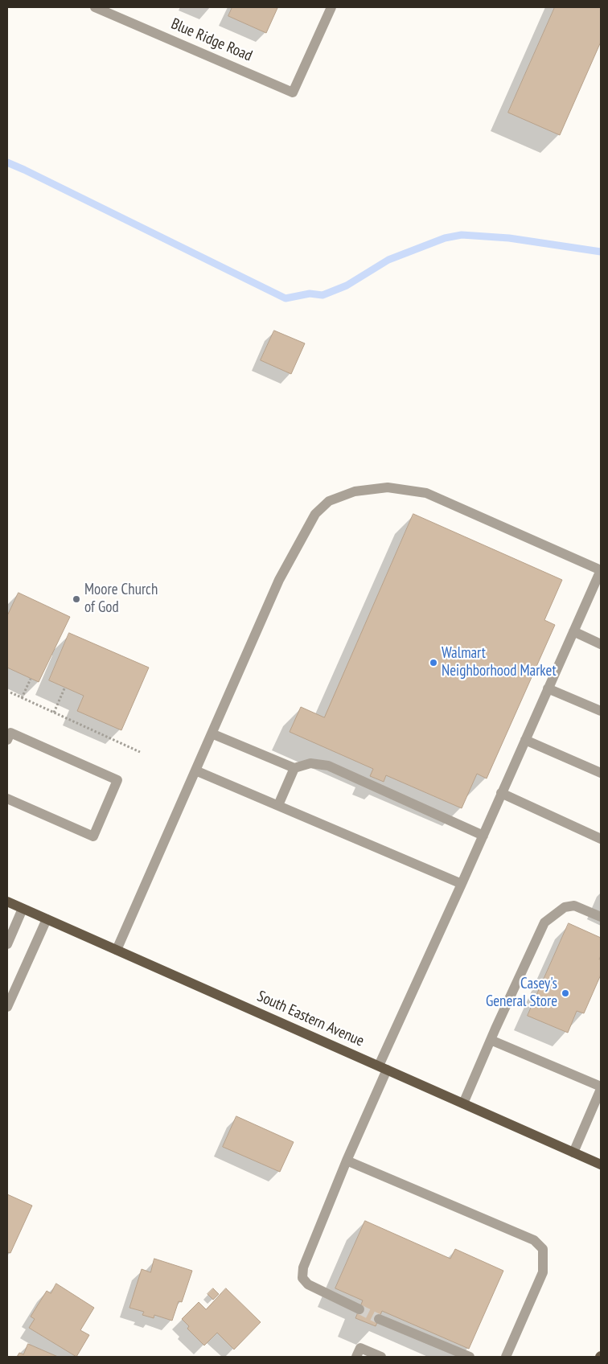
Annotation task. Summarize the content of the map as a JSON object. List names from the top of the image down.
{
  "streets": {
    "main road": ["South Eastern Avenue"],
    "street": ["Blue Ridge Road"]
  },
  "places": ["Moore Church of God", "Walmart Neighborhood Market", "Casey's General Store"]
}
